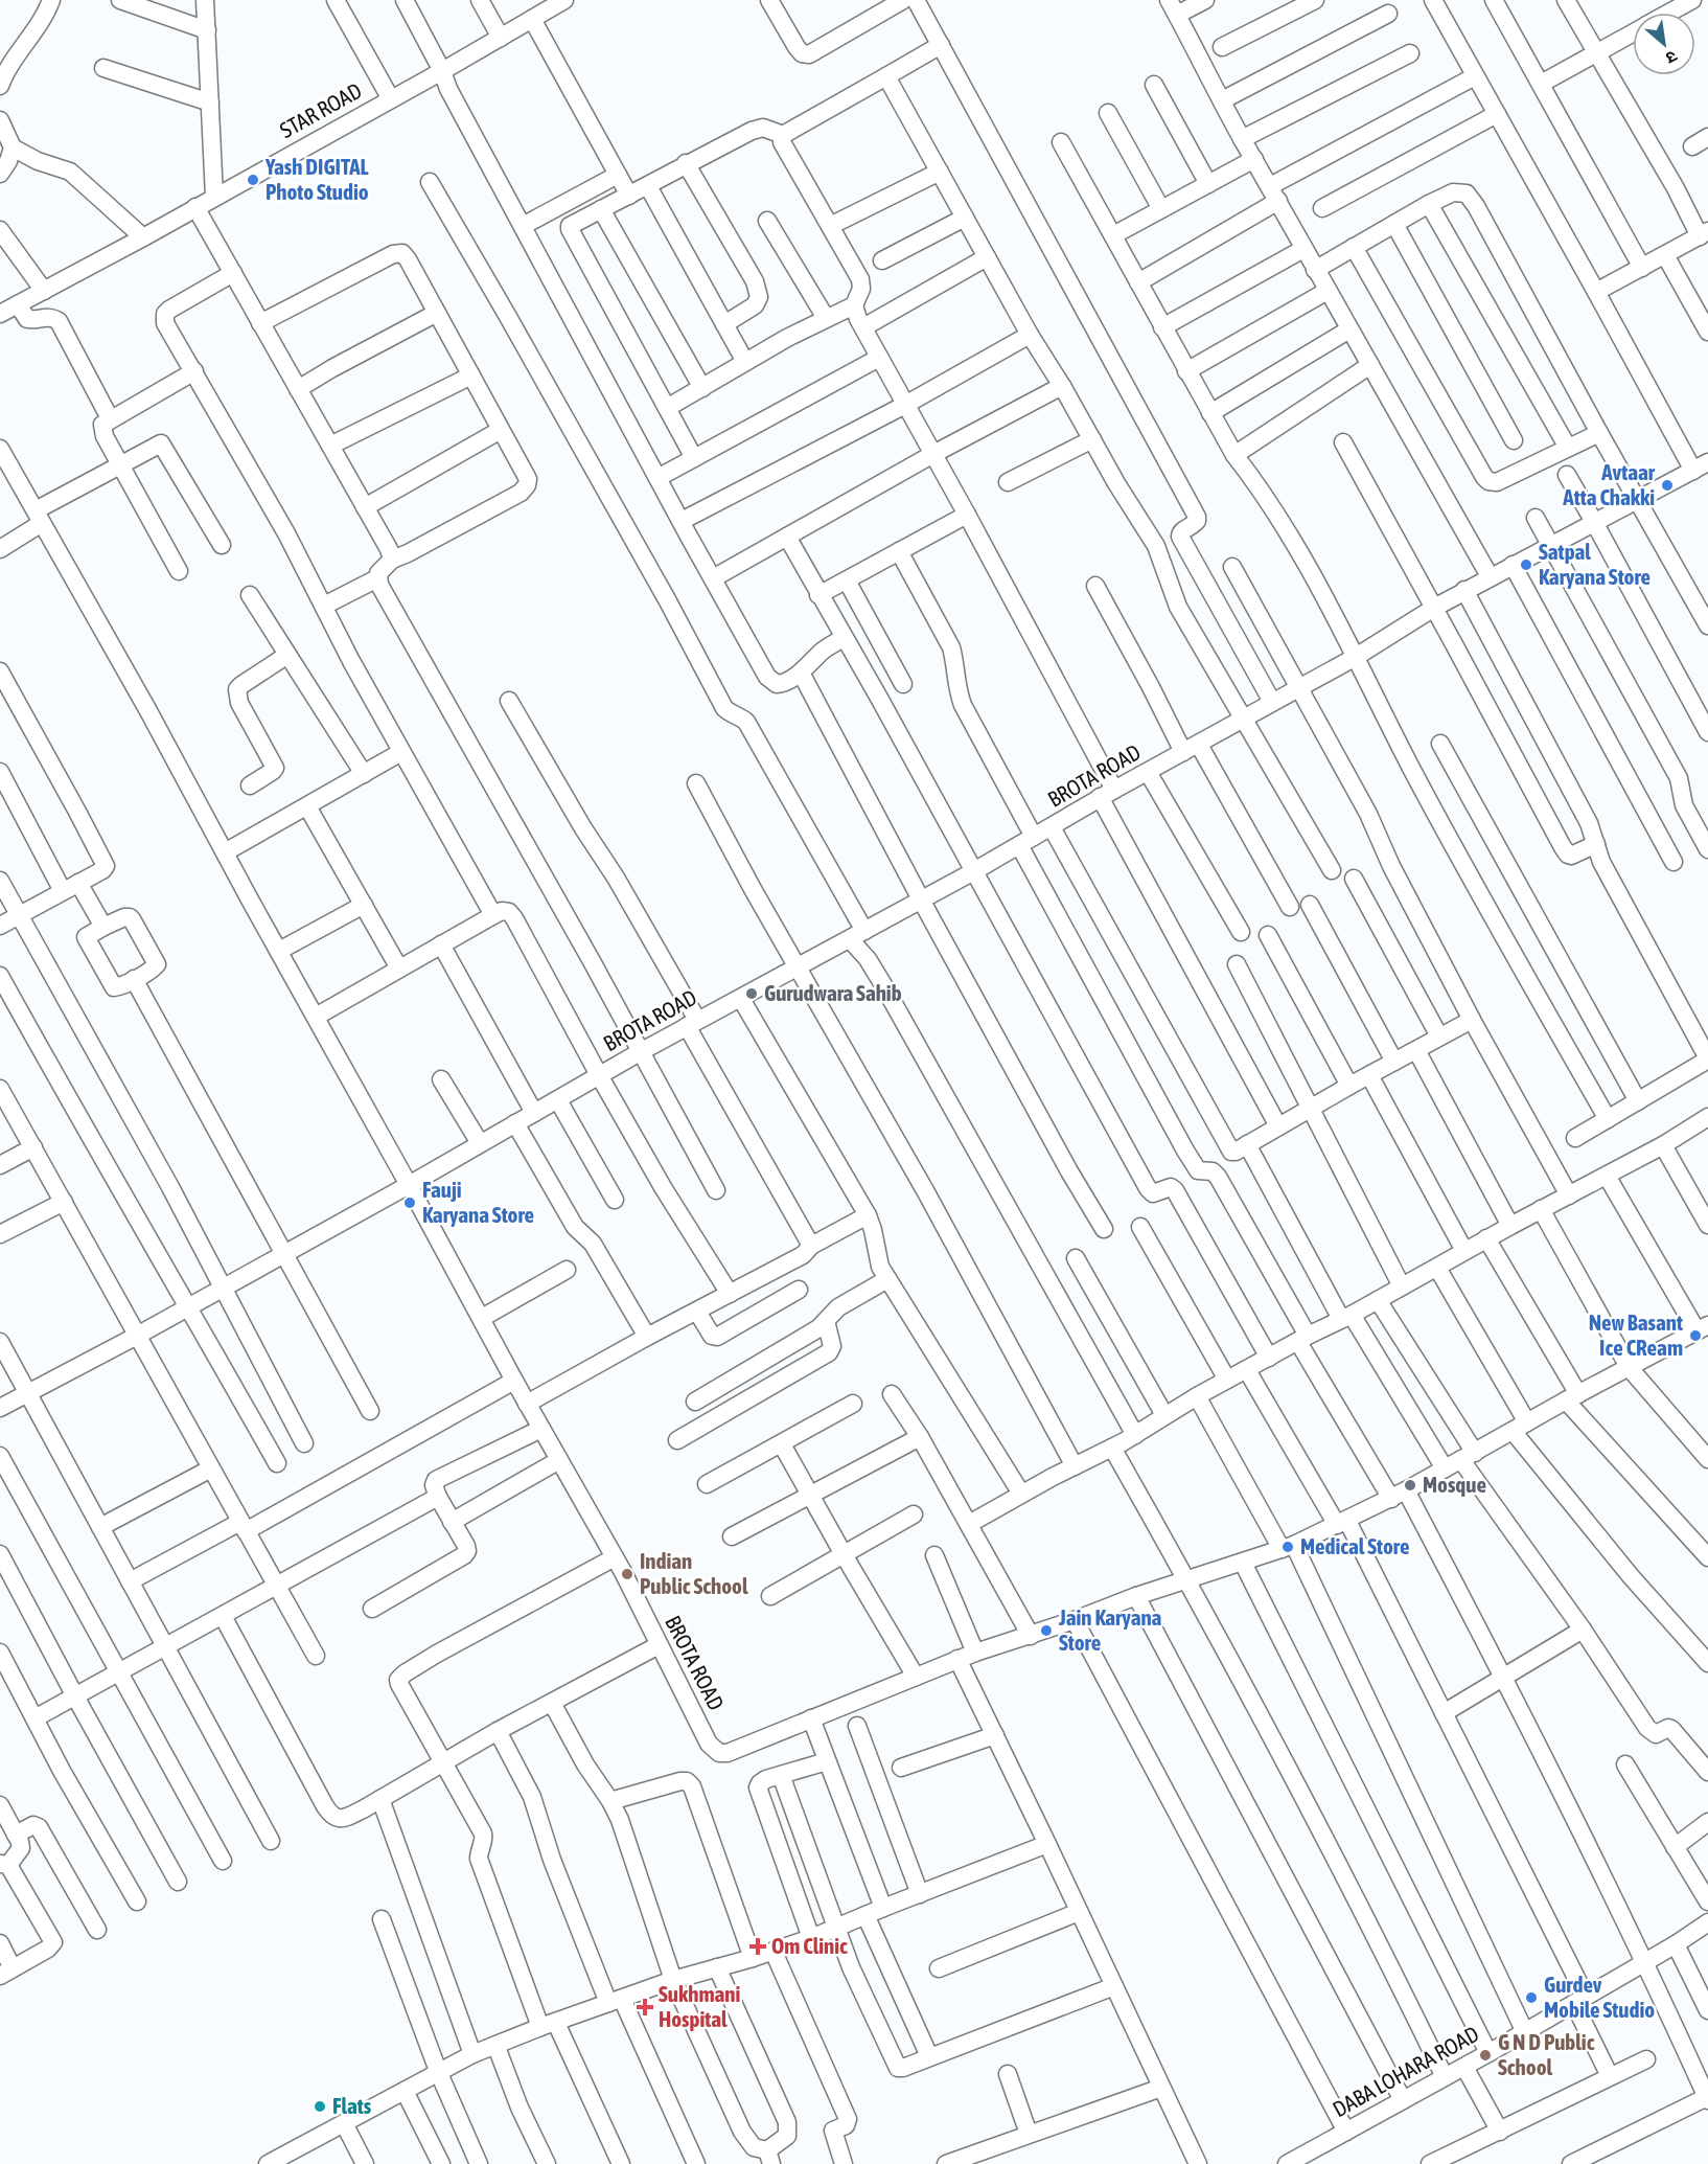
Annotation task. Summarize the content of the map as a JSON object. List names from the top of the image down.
{
  "streets": {
    "street": ["STAR ROAD", "BROTA ROAD", "DABA LOHARA ROAD"]
  },
  "places": {
    "other": [
      "Yash DIGITAL Photo Studio",
      "Avtaar Atta Chakki",
      "Satpal Karyana Store",
      "Gurudwara Sahib",
      "Fauji Karyana Store",
      "New Basant Ice CReam",
      "Mosque",
      "Medical Store",
      "Indian Public School",
      "Jain Karyana Store",
      "Gurdev Mobile Studio",
      "G N D Public School",
      "Flats"
    ],
    "health": ["Om Clinic", "Sukhmani Hospital"]
  },
  "north": "bottom right"
}
